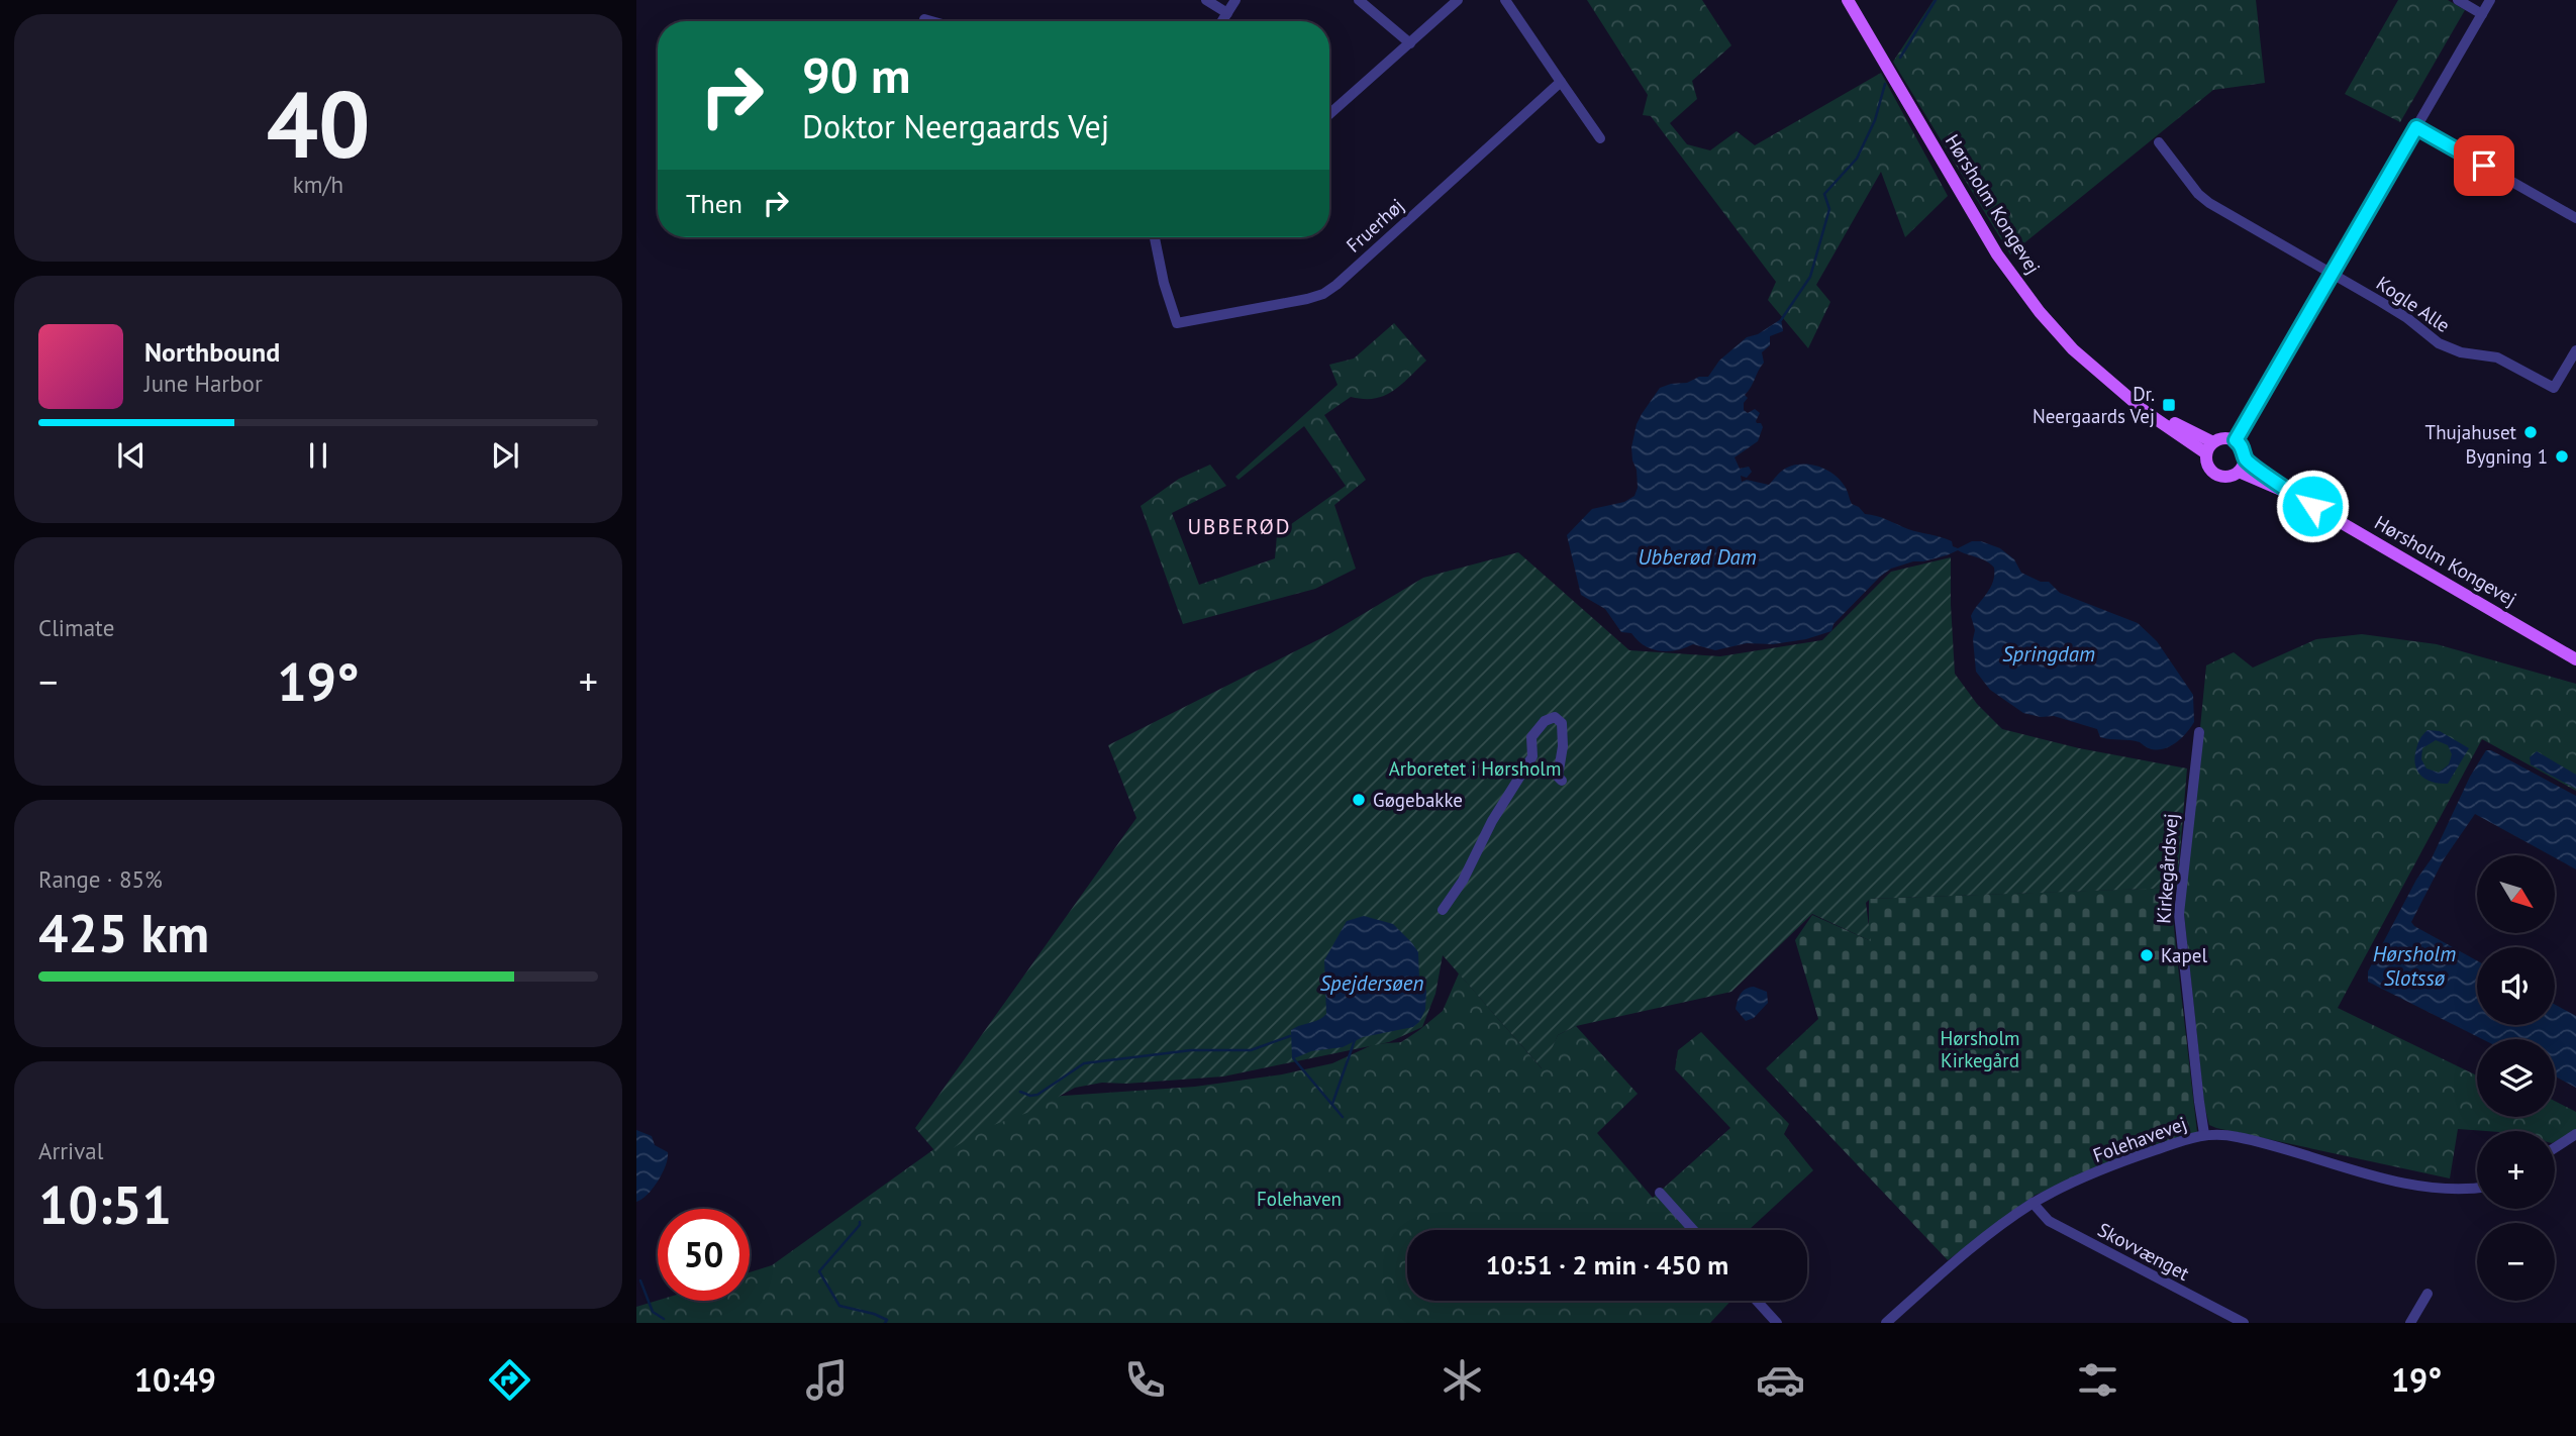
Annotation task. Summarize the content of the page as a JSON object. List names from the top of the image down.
{
  "streets": {
    "main road": ["Hørsholm Kongevej"],
    "street": [
      "Fruerhøj",
      "Kogle Alle",
      "Kirkegårdsvej",
      "Folehavevej",
      "Skovvænget"
    ]
  },
  "crossings": [
    ["Kirkegårdsvej", "Folehavevej"],
    ["Folehavevej", "Skovvænget"]
  ],
  "districts": ["UBBERØD"],
  "water": [
    "Ubberød Dam",
    "Springdam",
    "Hørsholm Slotssø",
    "Spejdersøen"
  ],
  "parks": ["Arboretet i Hørsholm", "Hørsholm Kirkegård", "Folehaven"],
  "places": {
    "transit": ["Dr. Neergaards Vej"],
    "other": [
      "Thujahuset",
      "Bygning 1",
      "Gøgebakke",
      "Kapel"
    ]
  },
  "north": "bottom right",
  "page": {
    "tile": [
      ["40", "km/h"],
      "Climate",
      ["Range · 85%", "425 km"],
      ["Arrival", "10:51"]
    ],
    "turn": ["90 m", "Doktor Neergaards Vej"],
    "then": "Then",
    "song": ["Northbound", "June Harbor"],
    "heat": ["−", "19°", "+"],
    "map_buttons": ["+", "−"],
    "limit": "50",
    "trip": "10:51 · 2 min · 450 m",
    "tabs": ["10:49", "19°"]
  }
}
